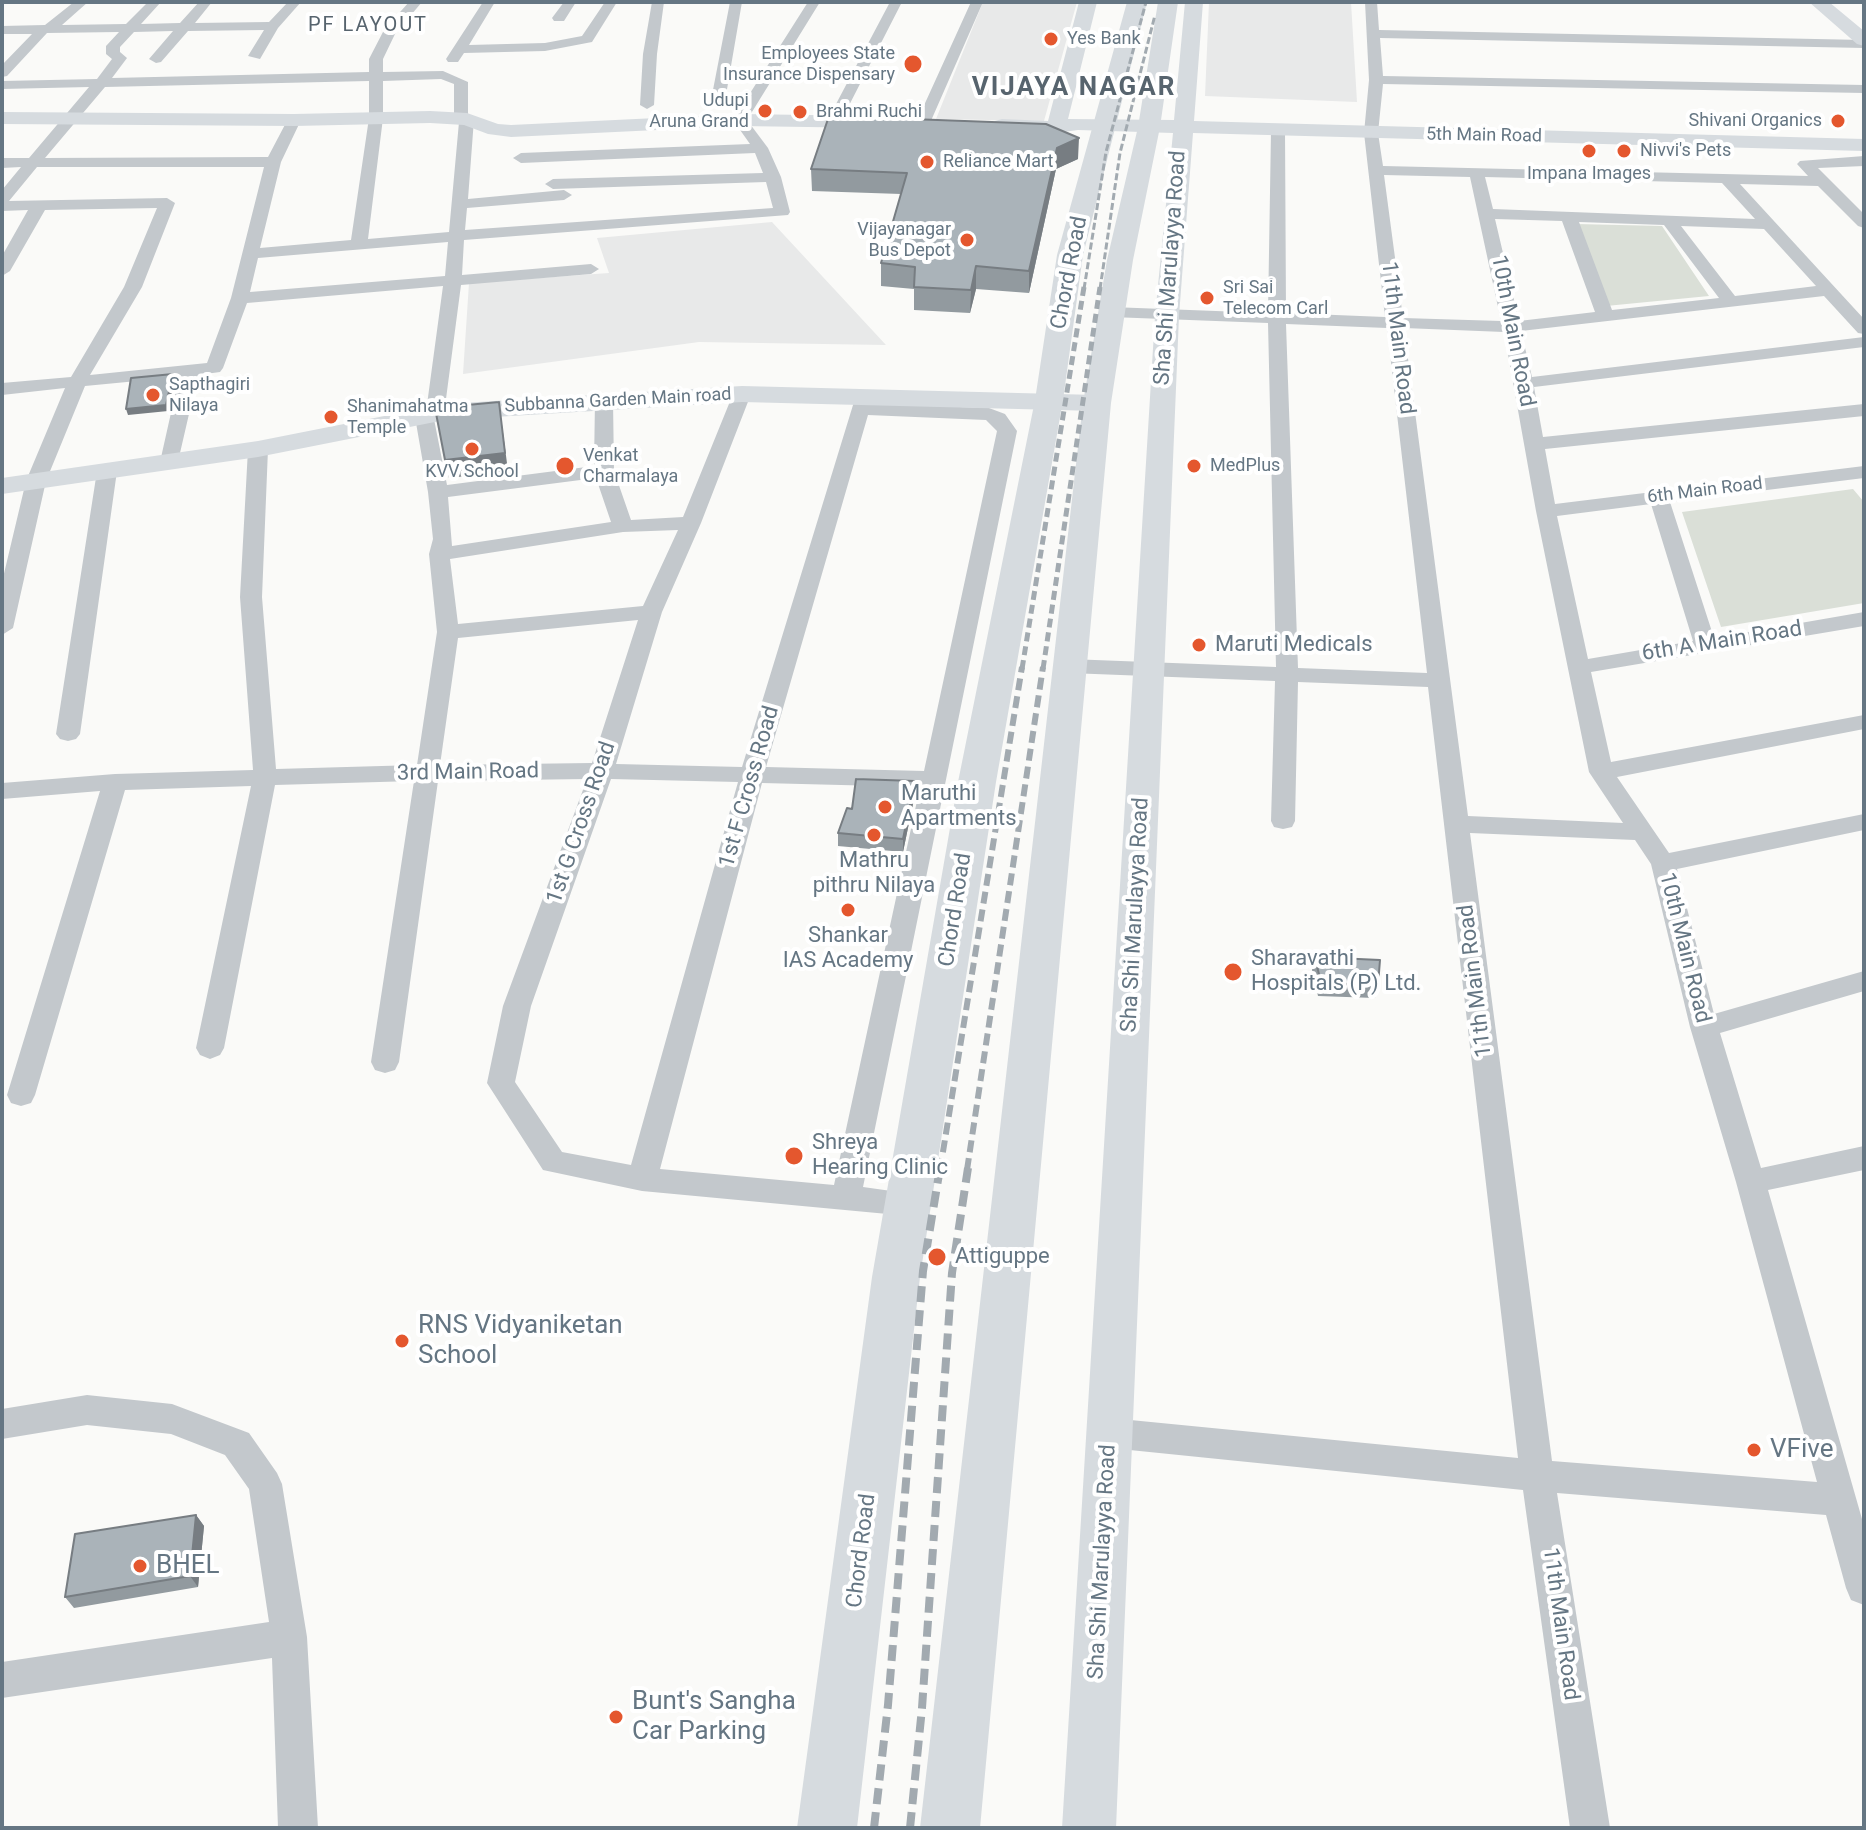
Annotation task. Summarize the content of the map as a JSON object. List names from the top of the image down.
{
  "streets": {
    "main road": ["Chord Road"],
    "street": [
      "5th Main Road",
      "Sha Shi Marulayya Road",
      "10th Main Road",
      "11th Main Road",
      "Subbanna Garden Main road",
      "6th Main Road",
      "6th A Main Road",
      "3rd Main Road",
      "1st F Cross Road",
      "1st G Cross Road"
    ]
  },
  "crossings": [
    ["5th Main Road", "Sha Shi Marulayya Road"],
    ["5th Main Road", "Chord Road"],
    ["5th Main Road", "11th Main Road"],
    ["Chord Road", "Subbanna Garden Main road"],
    ["Chord Road", "1st G Cross Road"],
    ["10th Main Road", "6th Main Road"],
    ["10th Main Road", "6th A Main Road"],
    ["Subbanna Garden Main road", "1st F Cross Road"],
    ["Subbanna Garden Main road", "1st G Cross Road"],
    ["3rd Main Road", "1st F Cross Road"],
    ["3rd Main Road", "1st G Cross Road"],
    ["1st F Cross Road", "1st G Cross Road"]
  ],
  "districts": ["PF LAYOUT", "VIJAYA NAGAR"],
  "places": [
    "Yes Bank",
    "Employees State Insurance Dispensary",
    "Udupi Aruna Grand",
    "Brahmi Ruchi",
    "Shivani Organics",
    "Impana Images",
    "Nivvi's Pets",
    "Reliance Mart",
    "Vijayanagar Bus Depot",
    "Sri Sai Telecom Carl",
    "Sapthagiri Nilaya",
    "Shanimahatma Temple",
    "KVV School",
    "Venkat Charmalaya",
    "MedPlus",
    "Maruti Medicals",
    "Maruthi Apartments",
    "Mathru pithru Nilaya",
    "Shankar IAS Academy",
    "Sharavathi Hospitals (P) Ltd.",
    "Shreya Hearing Clinic",
    "Attiguppe",
    "RNS Vidyaniketan School",
    "VFive",
    "BHEL",
    "Bunt's Sangha Car Parking"
  ]
}
